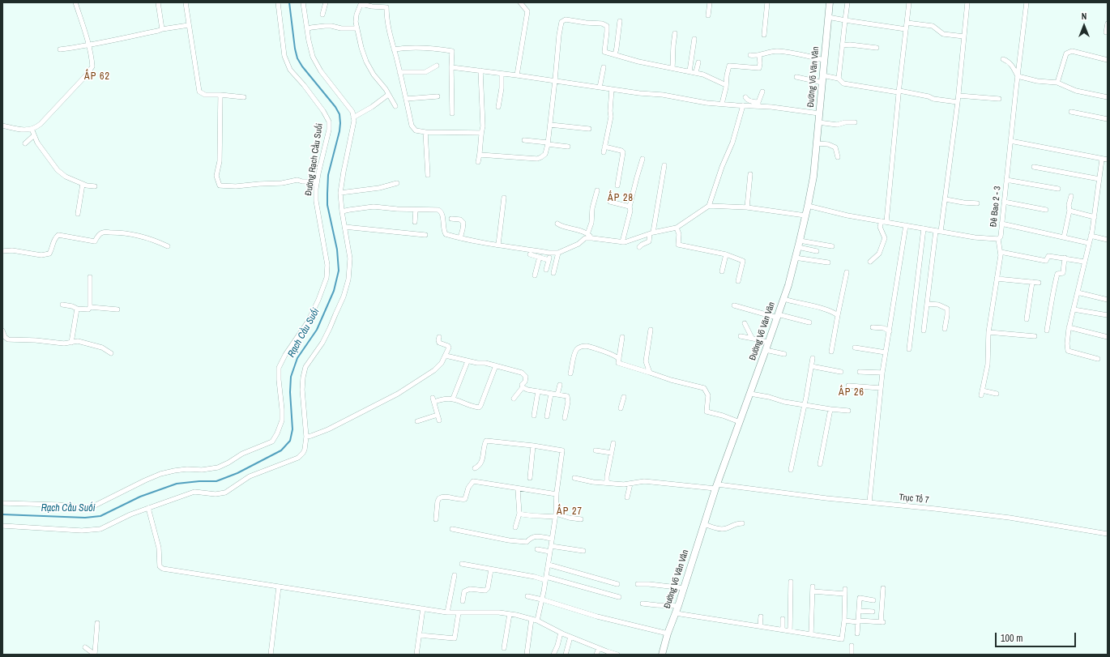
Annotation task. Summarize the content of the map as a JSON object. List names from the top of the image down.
{
  "streets": {
    "street": [
      "Đường Võ Văn Vân",
      "Đường Rạch Cầu Suối",
      "Đê Bao 2 - 3",
      "Trục Tổ 7"
    ]
  },
  "crossings": [
    ["Đường Võ Văn Vân", "Đê Bao 2 - 3"],
    ["Đường Võ Văn Vân", "Trục Tổ 7"]
  ],
  "districts": [
    "ẤP 62",
    "ẤP 28",
    "ẤP 26",
    "ẤP 27"
  ],
  "water": ["Rạch Cầu Suối"],
  "scale_bar": "100 m",
  "north": "top"
}
